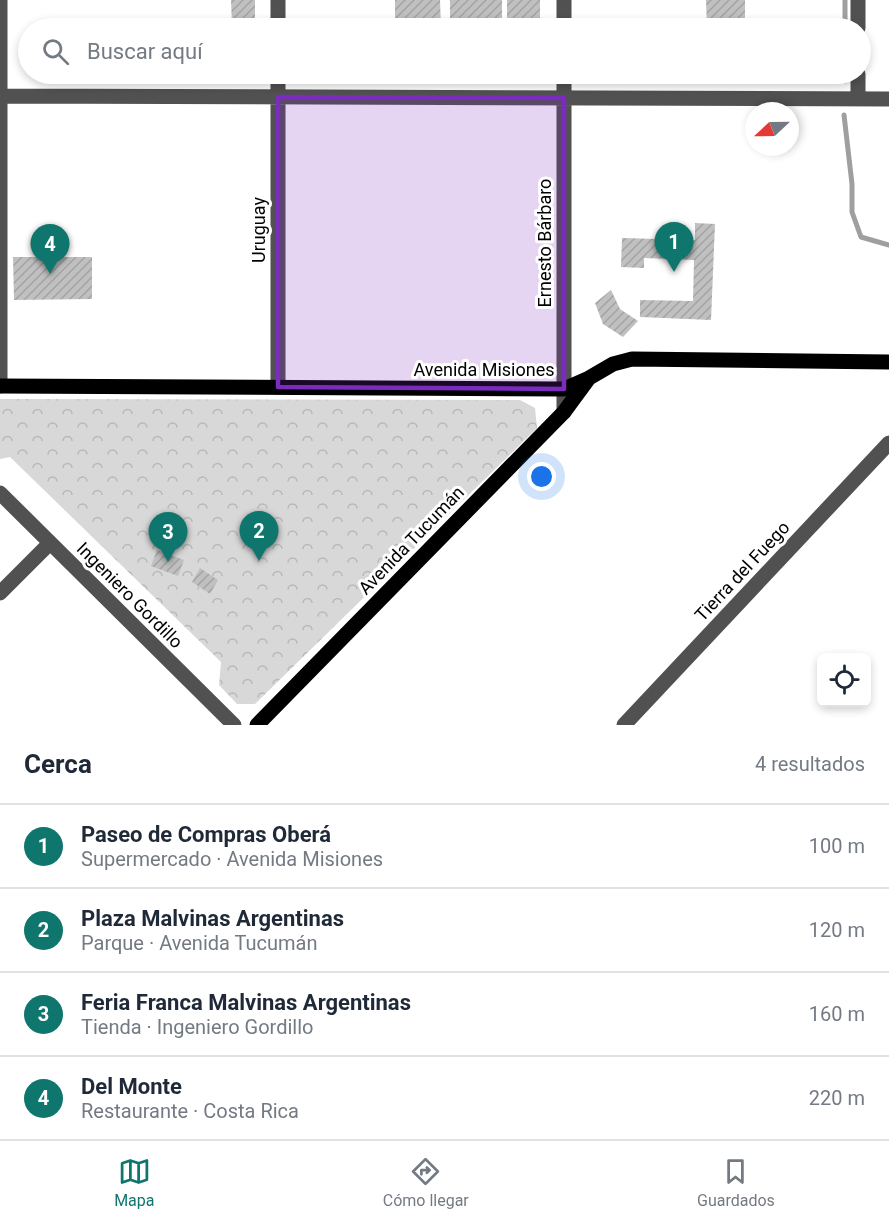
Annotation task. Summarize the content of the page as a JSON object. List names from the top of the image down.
{
  "streets": {
    "main road": ["Avenida Misiones", "Avenida Tucumán"],
    "street": [
      "Uruguay",
      "Ernesto Bárbaro",
      "Tierra del Fuego",
      "Ingeniero Gordillo"
    ]
  },
  "crossings": [
    ["Uruguay", "Avenida Misiones"],
    ["Ernesto Bárbaro", "Avenida Misiones"],
    ["Ernesto Bárbaro", "Avenida Tucumán"],
    ["Avenida Misiones", "Avenida Tucumán"]
  ],
  "north": "left",
  "page": {
    "search": "Buscar aquí",
    "pins": [
      "1",
      "4",
      "2",
      "3"
    ],
    "heading": ["Cerca", "4 resultados"],
    "list": [
      {
        "mark": "1",
        "name": "Paseo de Compras Oberá",
        "note": "Supermercado · Avenida Misiones",
        "value": "100 m"
      },
      {
        "mark": "2",
        "name": "Plaza Malvinas Argentinas",
        "note": "Parque · Avenida Tucumán",
        "value": "120 m"
      },
      {
        "mark": "3",
        "name": "Feria Franca Malvinas Argentinas",
        "note": "Tienda · Ingeniero Gordillo",
        "value": "160 m"
      },
      {
        "mark": "4",
        "name": "Del Monte",
        "note": "Restaurante · Costa Rica",
        "value": "220 m"
      }
    ],
    "nav": ["Mapa", "Cómo llegar", "Guardados"]
  }
}
